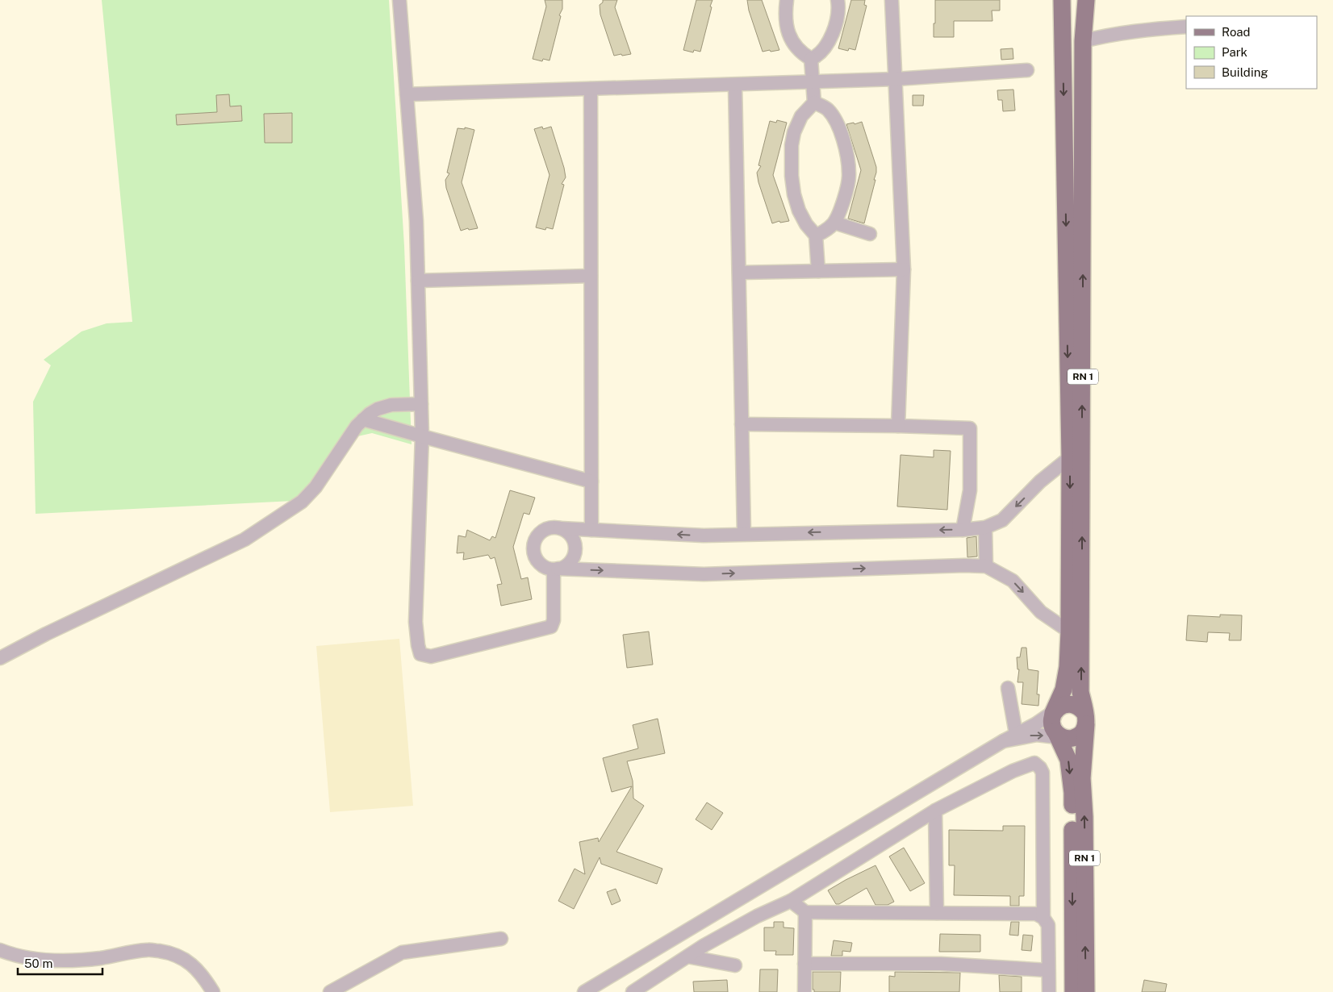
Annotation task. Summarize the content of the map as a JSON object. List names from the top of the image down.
{
  "streets": {
    "main road": ["RN 1"]
  },
  "legend": ["Road", "Park", "Building"],
  "scale_bar": "50 m"
}
